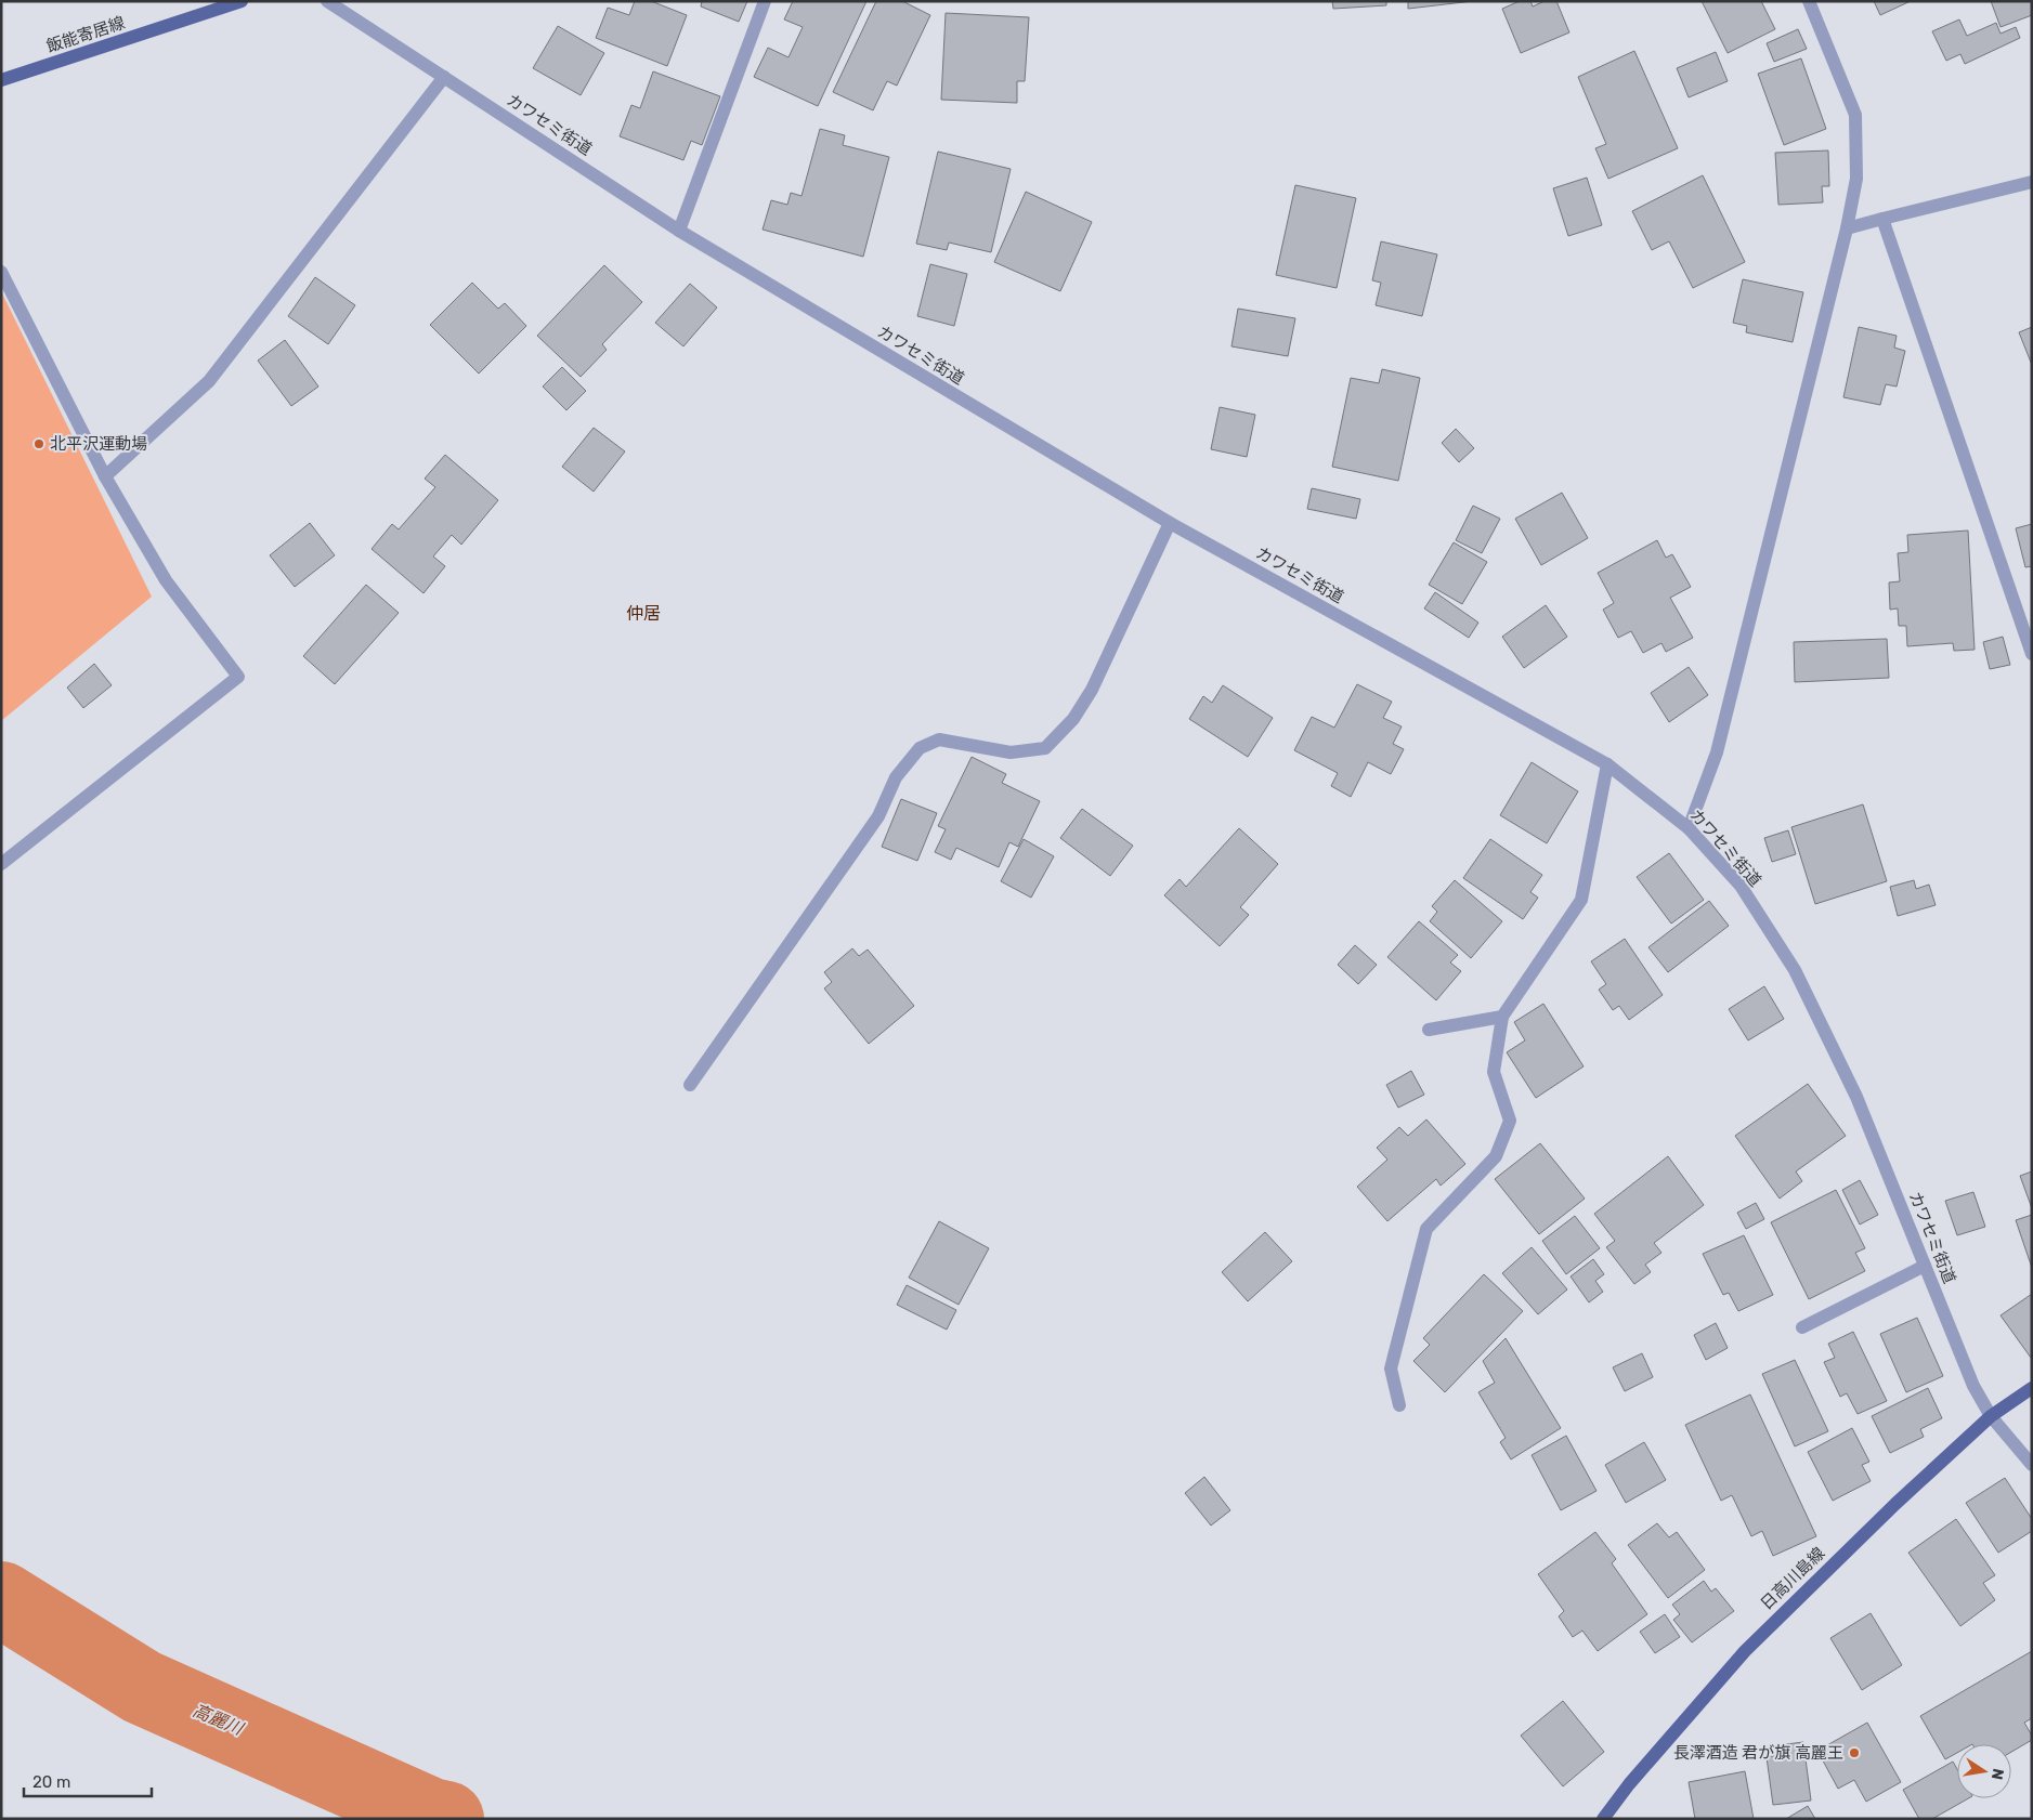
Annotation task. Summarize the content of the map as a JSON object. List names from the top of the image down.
{
  "streets": {
    "main road": ["飯能寄居線", "日高川島線"],
    "street": ["カワセミ街道"]
  },
  "crossings": [
    ["カワセミ街道", "日高川島線"]
  ],
  "districts": ["仲居"],
  "water": ["高麗川"],
  "places": ["北平沢運動場", "長澤酒造 君が旗 高麗王"],
  "scale_bar": "20 m",
  "north": "right"
}
